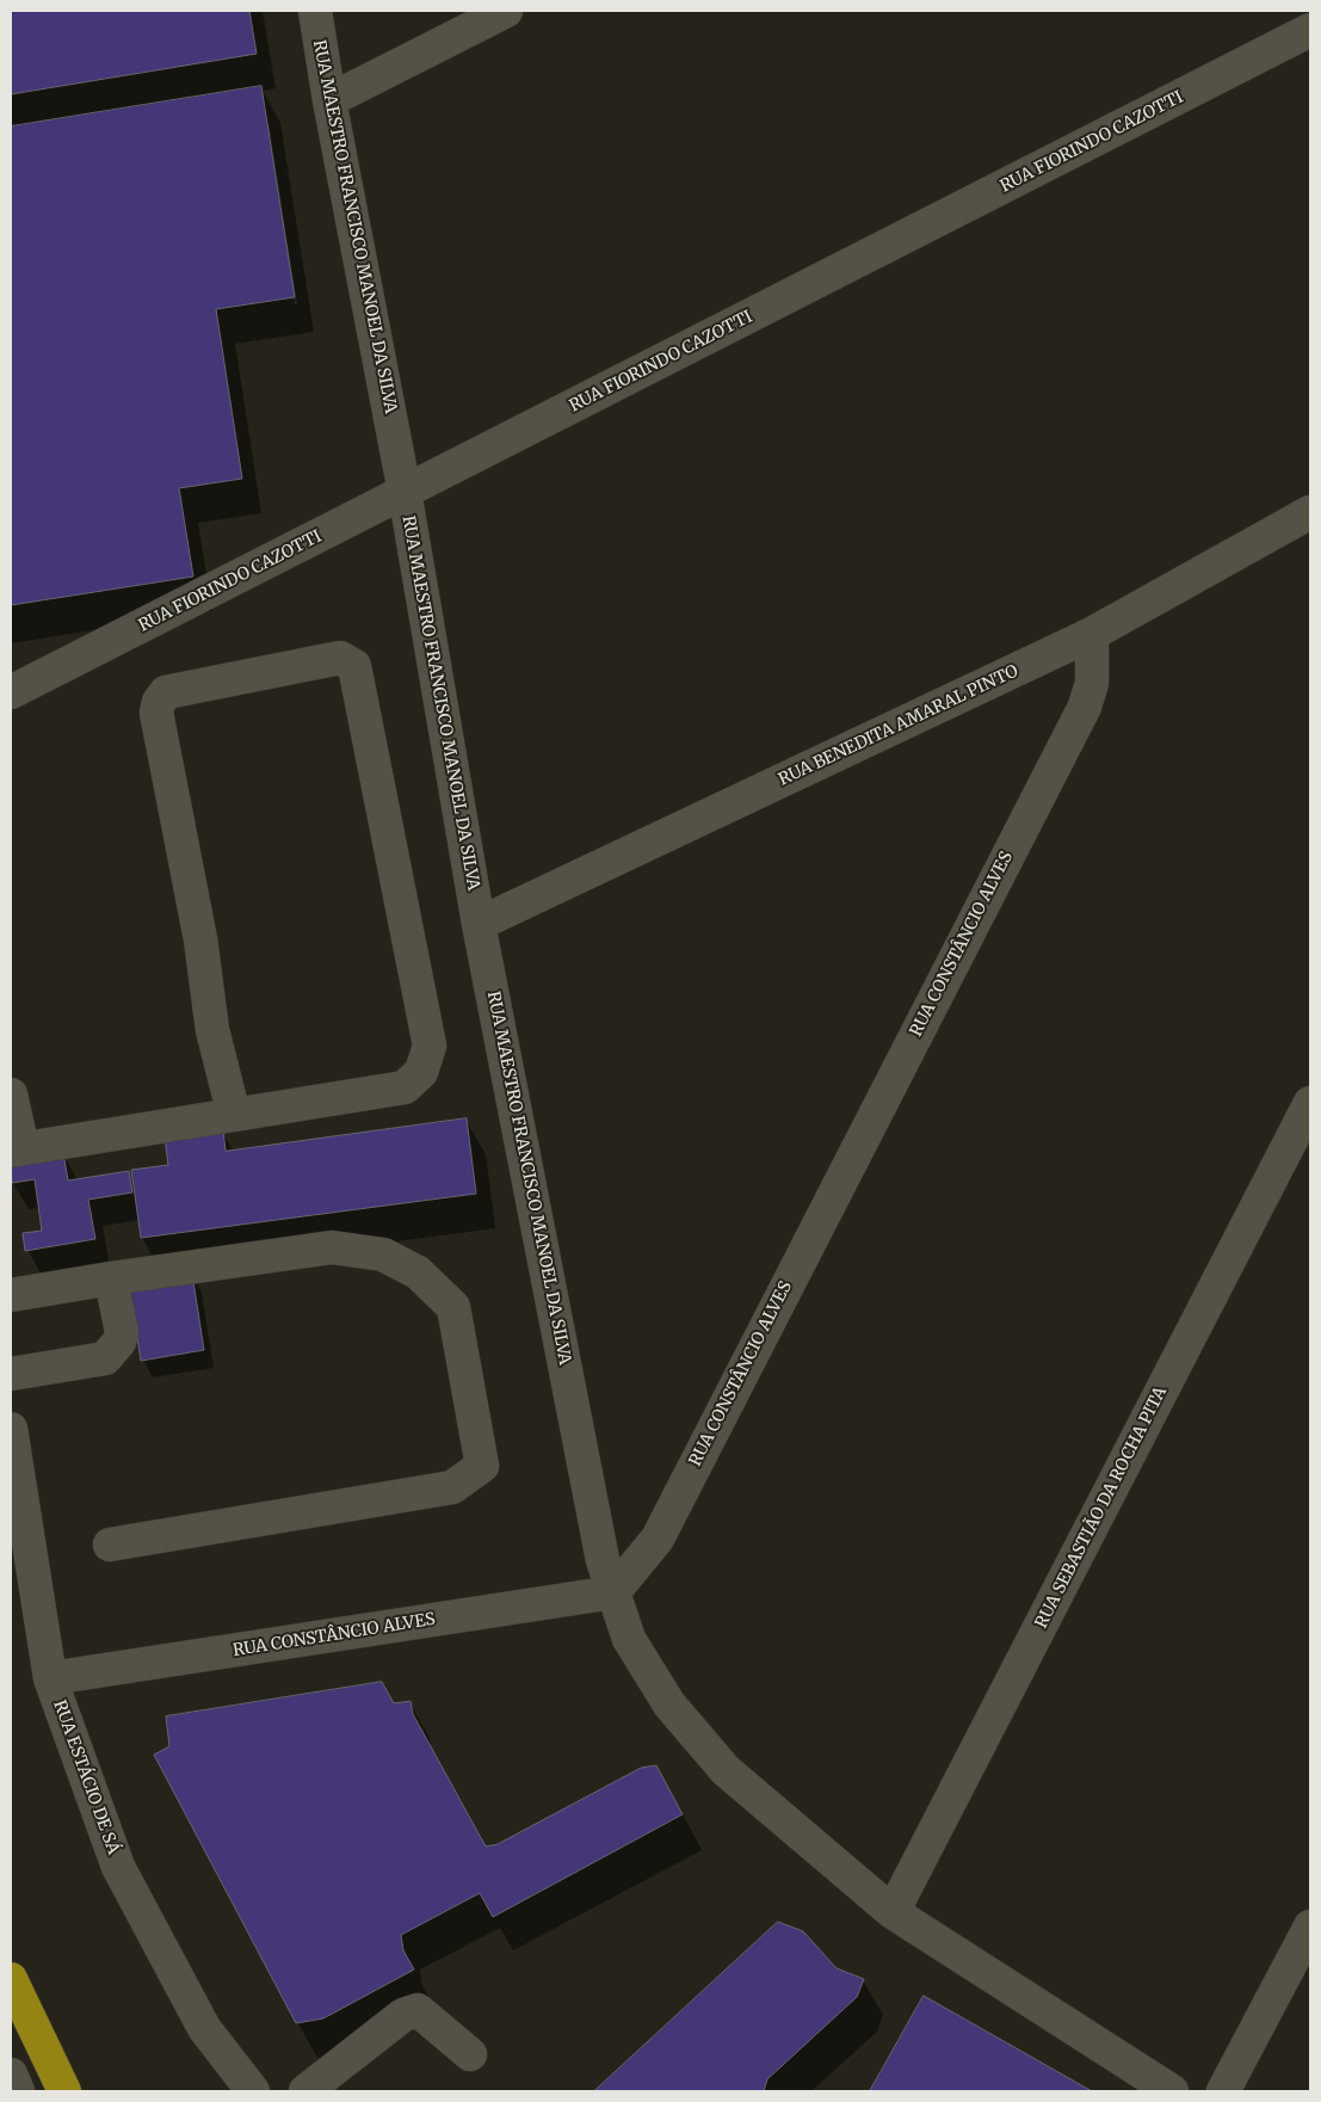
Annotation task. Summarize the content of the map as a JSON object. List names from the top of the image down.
{
  "streets": {
    "street": [
      "RUA FIORINDO CAZOTTI",
      "RUA MAESTRO FRANCISCO MANOEL DA SILVA",
      "RUA BENEDITA AMARAL PINTO",
      "RUA CONSTÂNCIO ALVES",
      "RUA SEBASTIÃO DA ROCHA PITA",
      "RUA ESTÁCIO DE SÁ"
    ]
  },
  "crossings": [
    ["RUA FIORINDO CAZOTTI", "RUA MAESTRO FRANCISCO MANOEL DA SILVA"],
    ["RUA MAESTRO FRANCISCO MANOEL DA SILVA", "RUA BENEDITA AMARAL PINTO"],
    ["RUA MAESTRO FRANCISCO MANOEL DA SILVA", "RUA CONSTÂNCIO ALVES"],
    ["RUA MAESTRO FRANCISCO MANOEL DA SILVA", "RUA SEBASTIÃO DA ROCHA PITA"],
    ["RUA BENEDITA AMARAL PINTO", "RUA CONSTÂNCIO ALVES"],
    ["RUA CONSTÂNCIO ALVES", "RUA ESTÁCIO DE SÁ"]
  ]
}
